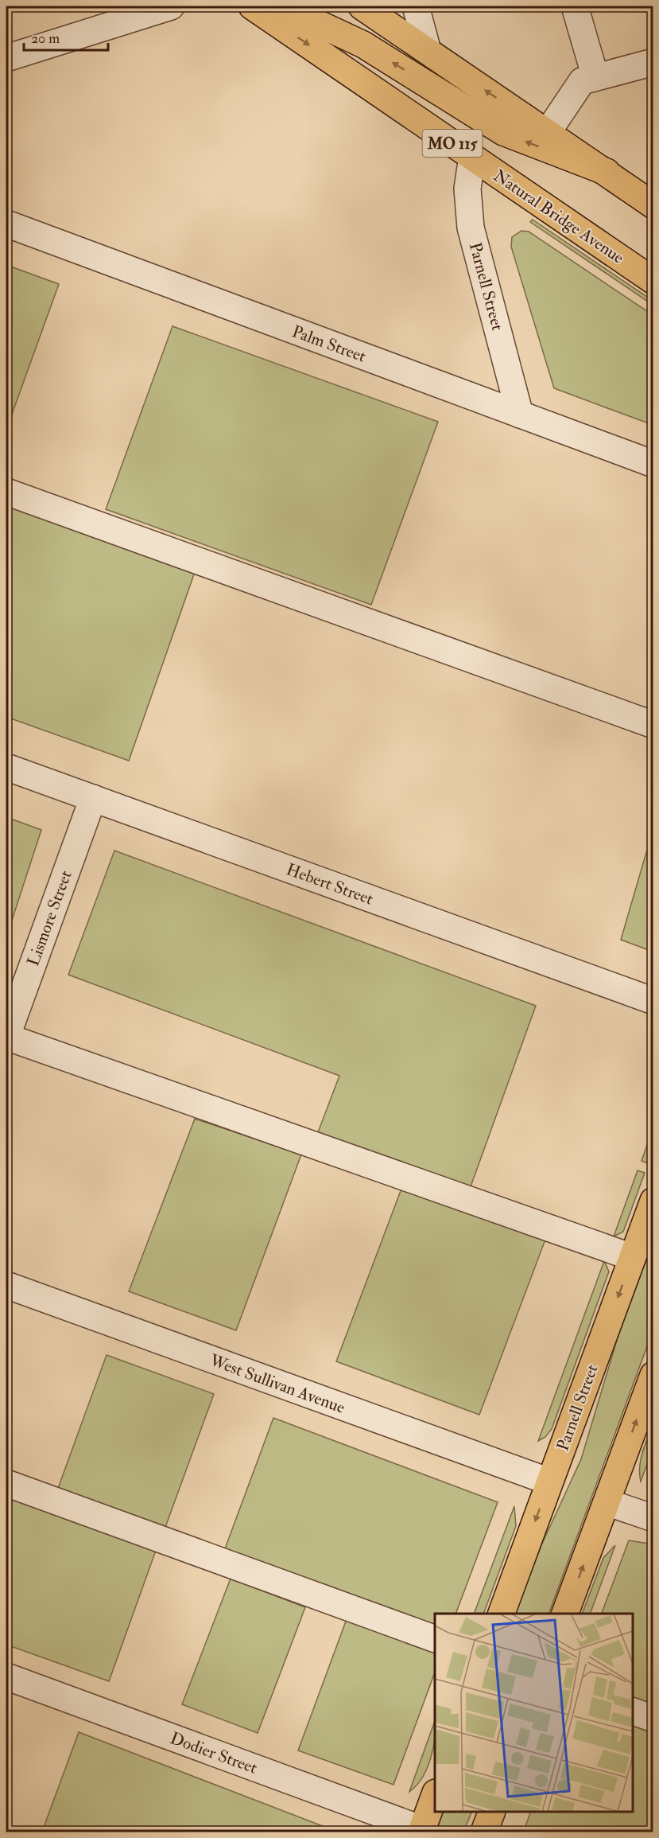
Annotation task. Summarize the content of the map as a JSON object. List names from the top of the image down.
{
  "streets": {
    "main road": ["MO 115", "Natural Bridge Avenue", "Parnell Street"],
    "street": [
      "Palm Street",
      "Hebert Street",
      "Lismore Street",
      "West Sullivan Avenue",
      "Dodier Street"
    ]
  },
  "crossings": [
    ["Natural Bridge Avenue", "Parnell Street"],
    ["Parnell Street", "Palm Street"],
    ["Parnell Street", "West Sullivan Avenue"],
    ["Hebert Street", "Lismore Street"]
  ],
  "one_way": ["Parnell Street"],
  "scale_bar": "20 m"
}
